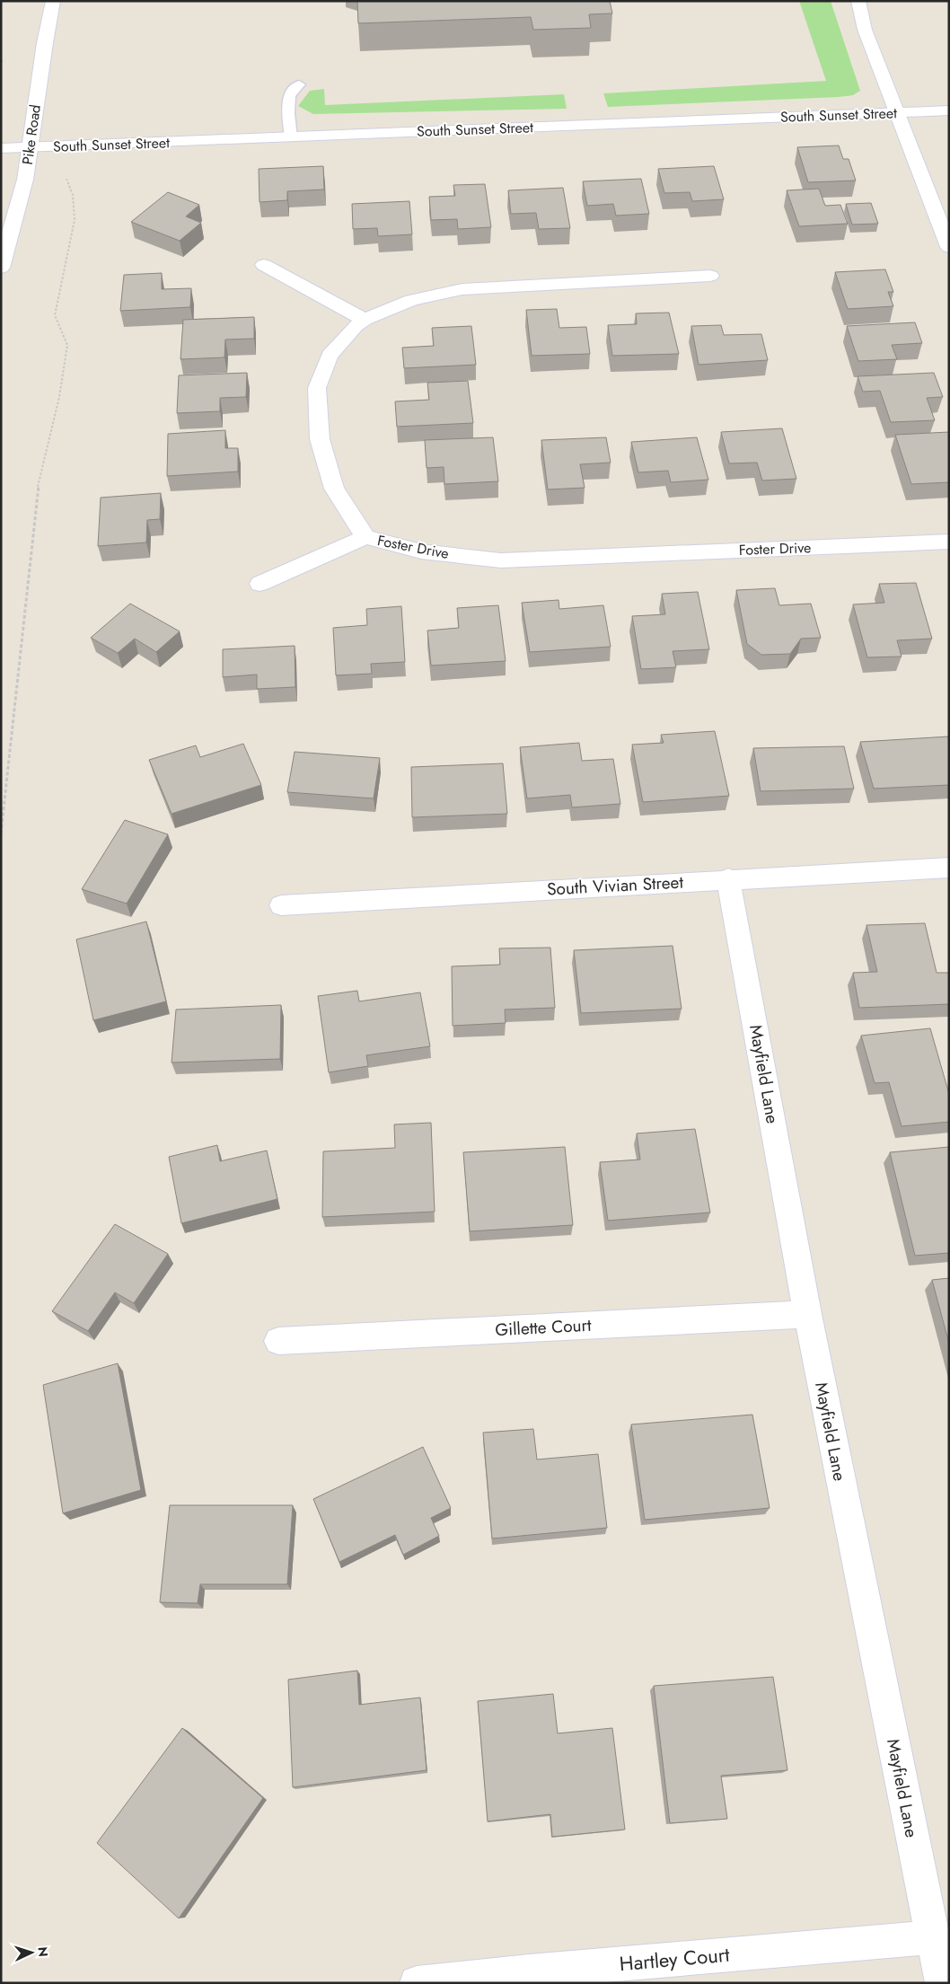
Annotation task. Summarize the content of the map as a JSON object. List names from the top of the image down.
{
  "streets": {
    "street": [
      "South Sunset Street",
      "Pike Road",
      "Foster Drive",
      "South Vivian Street",
      "Mayfield Lane",
      "Gillette Court",
      "Hartley Court"
    ]
  },
  "crossings": [
    ["South Sunset Street", "Pike Road"],
    ["South Vivian Street", "Mayfield Lane"],
    ["Mayfield Lane", "Gillette Court"],
    ["Mayfield Lane", "Hartley Court"]
  ],
  "north": "right"
}
